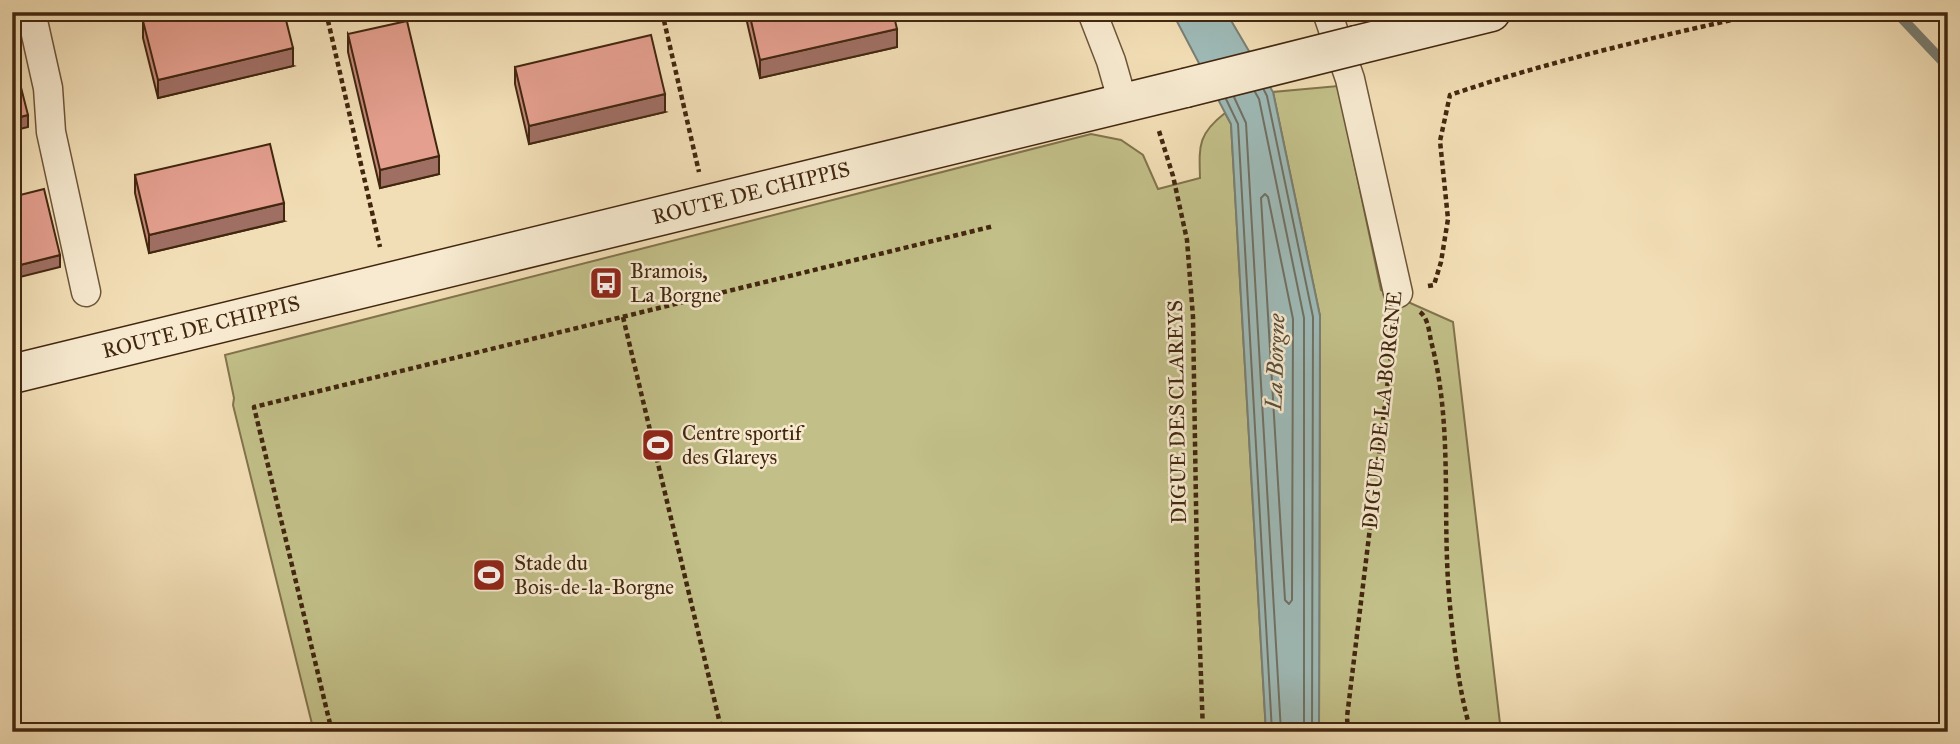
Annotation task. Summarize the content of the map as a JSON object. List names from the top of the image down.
{
  "streets": {
    "street": ["ROUTE DE CHIPPIS", "DIGUE DE LA BORGNE"],
    "path": ["DIGUE DES CLAREYS"]
  },
  "crossings": [
    ["ROUTE DE CHIPPIS", "DIGUE DES CLAREYS"]
  ],
  "water": ["La Borgne"],
  "places": {
    "bus stop": ["Bramois, La Borgne"],
    "sports": ["Centre sportif des Glareys", "Stade du Bois-de-la-Borgne"]
  }
}
